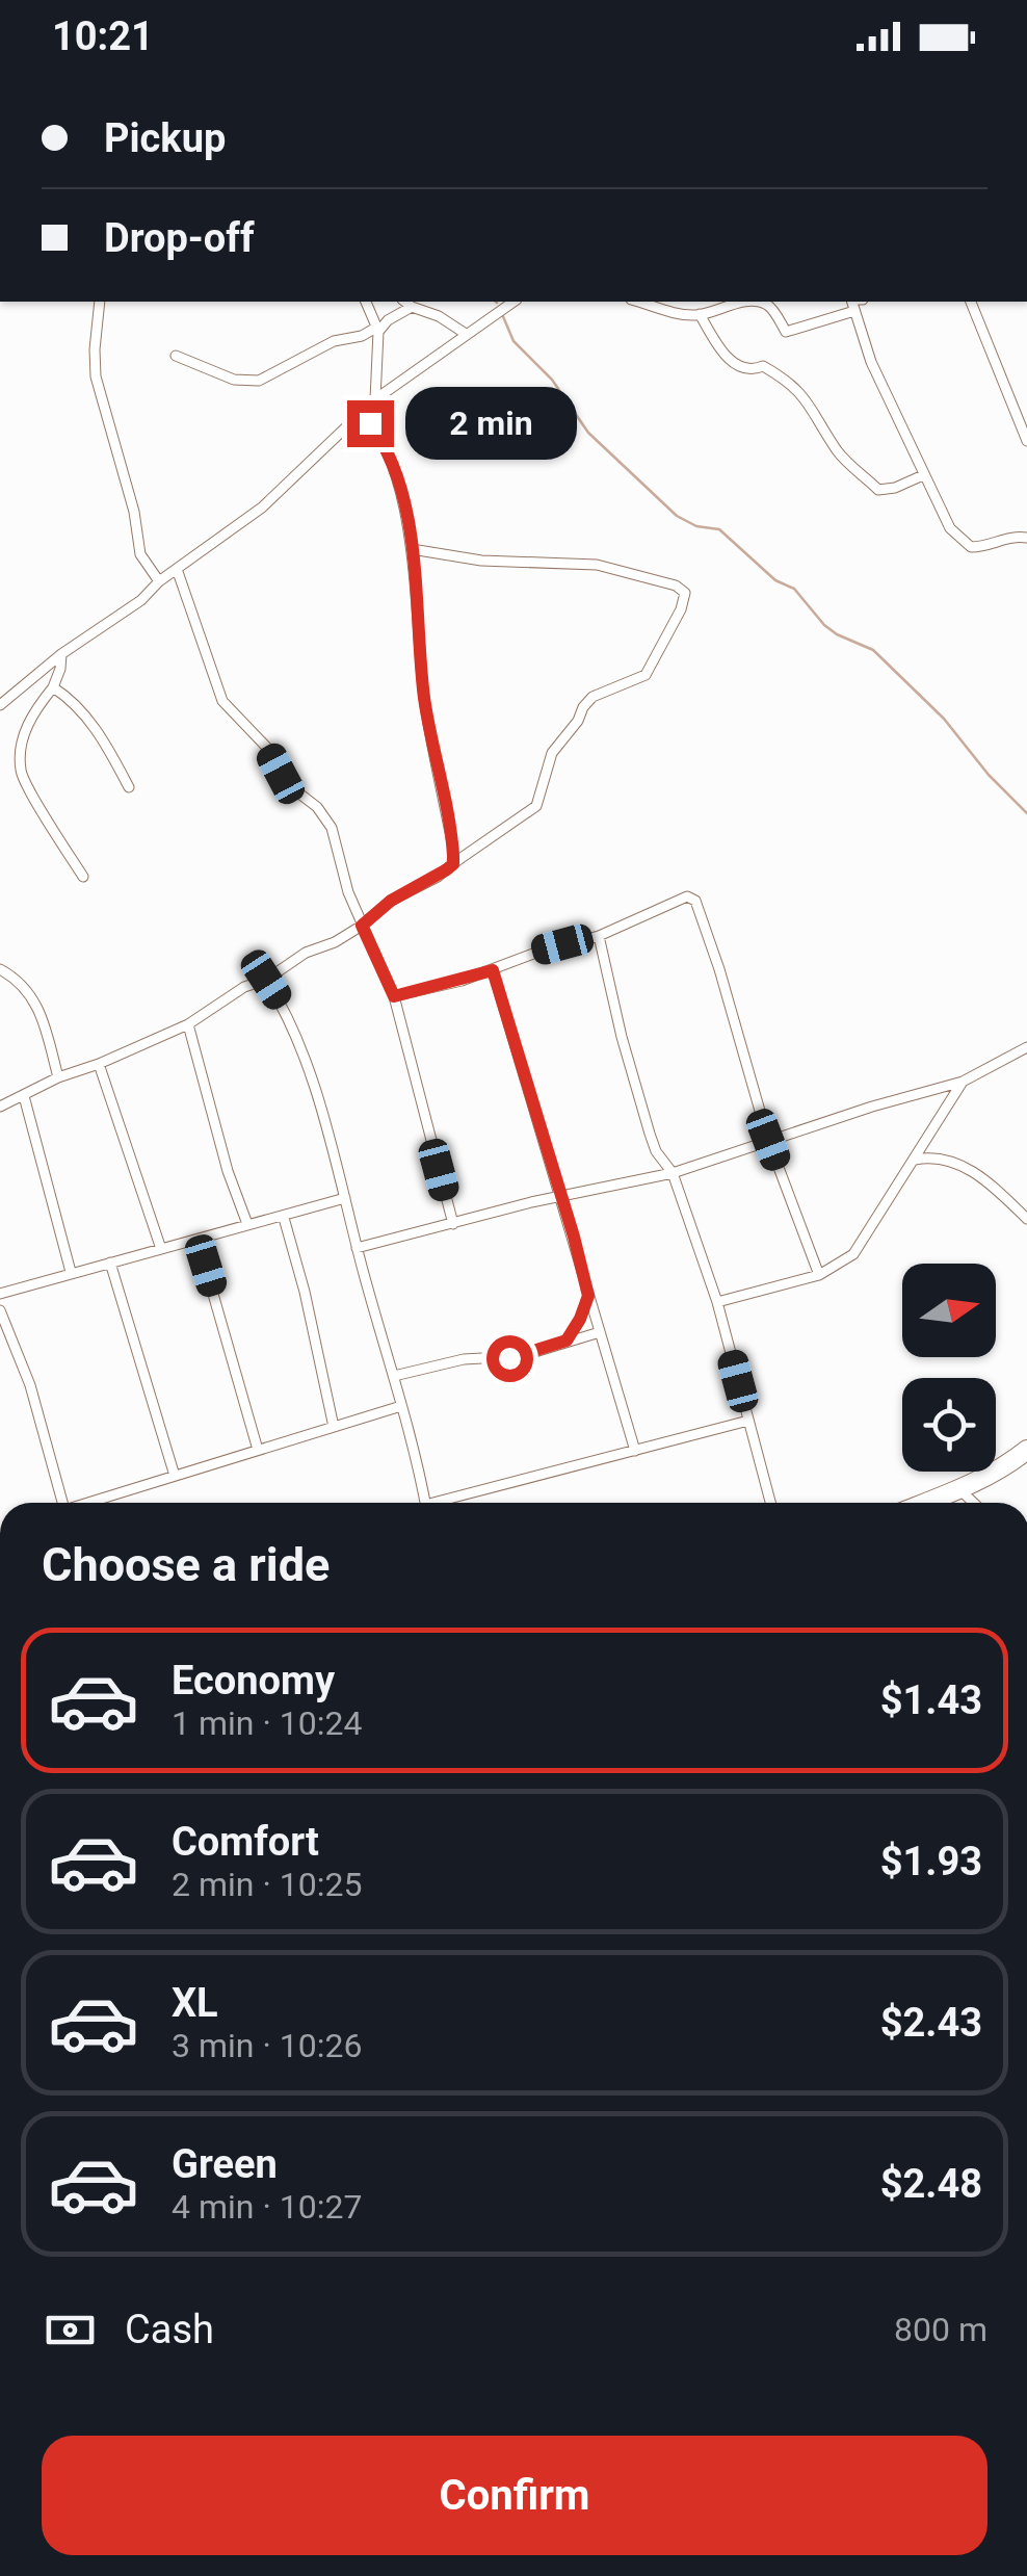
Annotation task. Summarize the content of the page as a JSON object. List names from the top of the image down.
{
  "north": "right",
  "page": {
    "status": "10:21",
    "banner": ["Pickup", "Drop-off"],
    "bubble": "2 min",
    "heading": "Choose a ride",
    "list": [
      {
        "name": "Economy",
        "note": "1 min · 10:24",
        "value": "$1.43"
      },
      {
        "name": "Comfort",
        "note": "2 min · 10:25",
        "value": "$1.93"
      },
      {
        "name": "XL",
        "note": "3 min · 10:26",
        "value": "$2.43"
      },
      {
        "name": "Green",
        "note": "4 min · 10:27",
        "value": "$2.48"
      }
    ],
    "pay": ["Cash", "800 m"],
    "buttons": "Confirm"
  }
}
